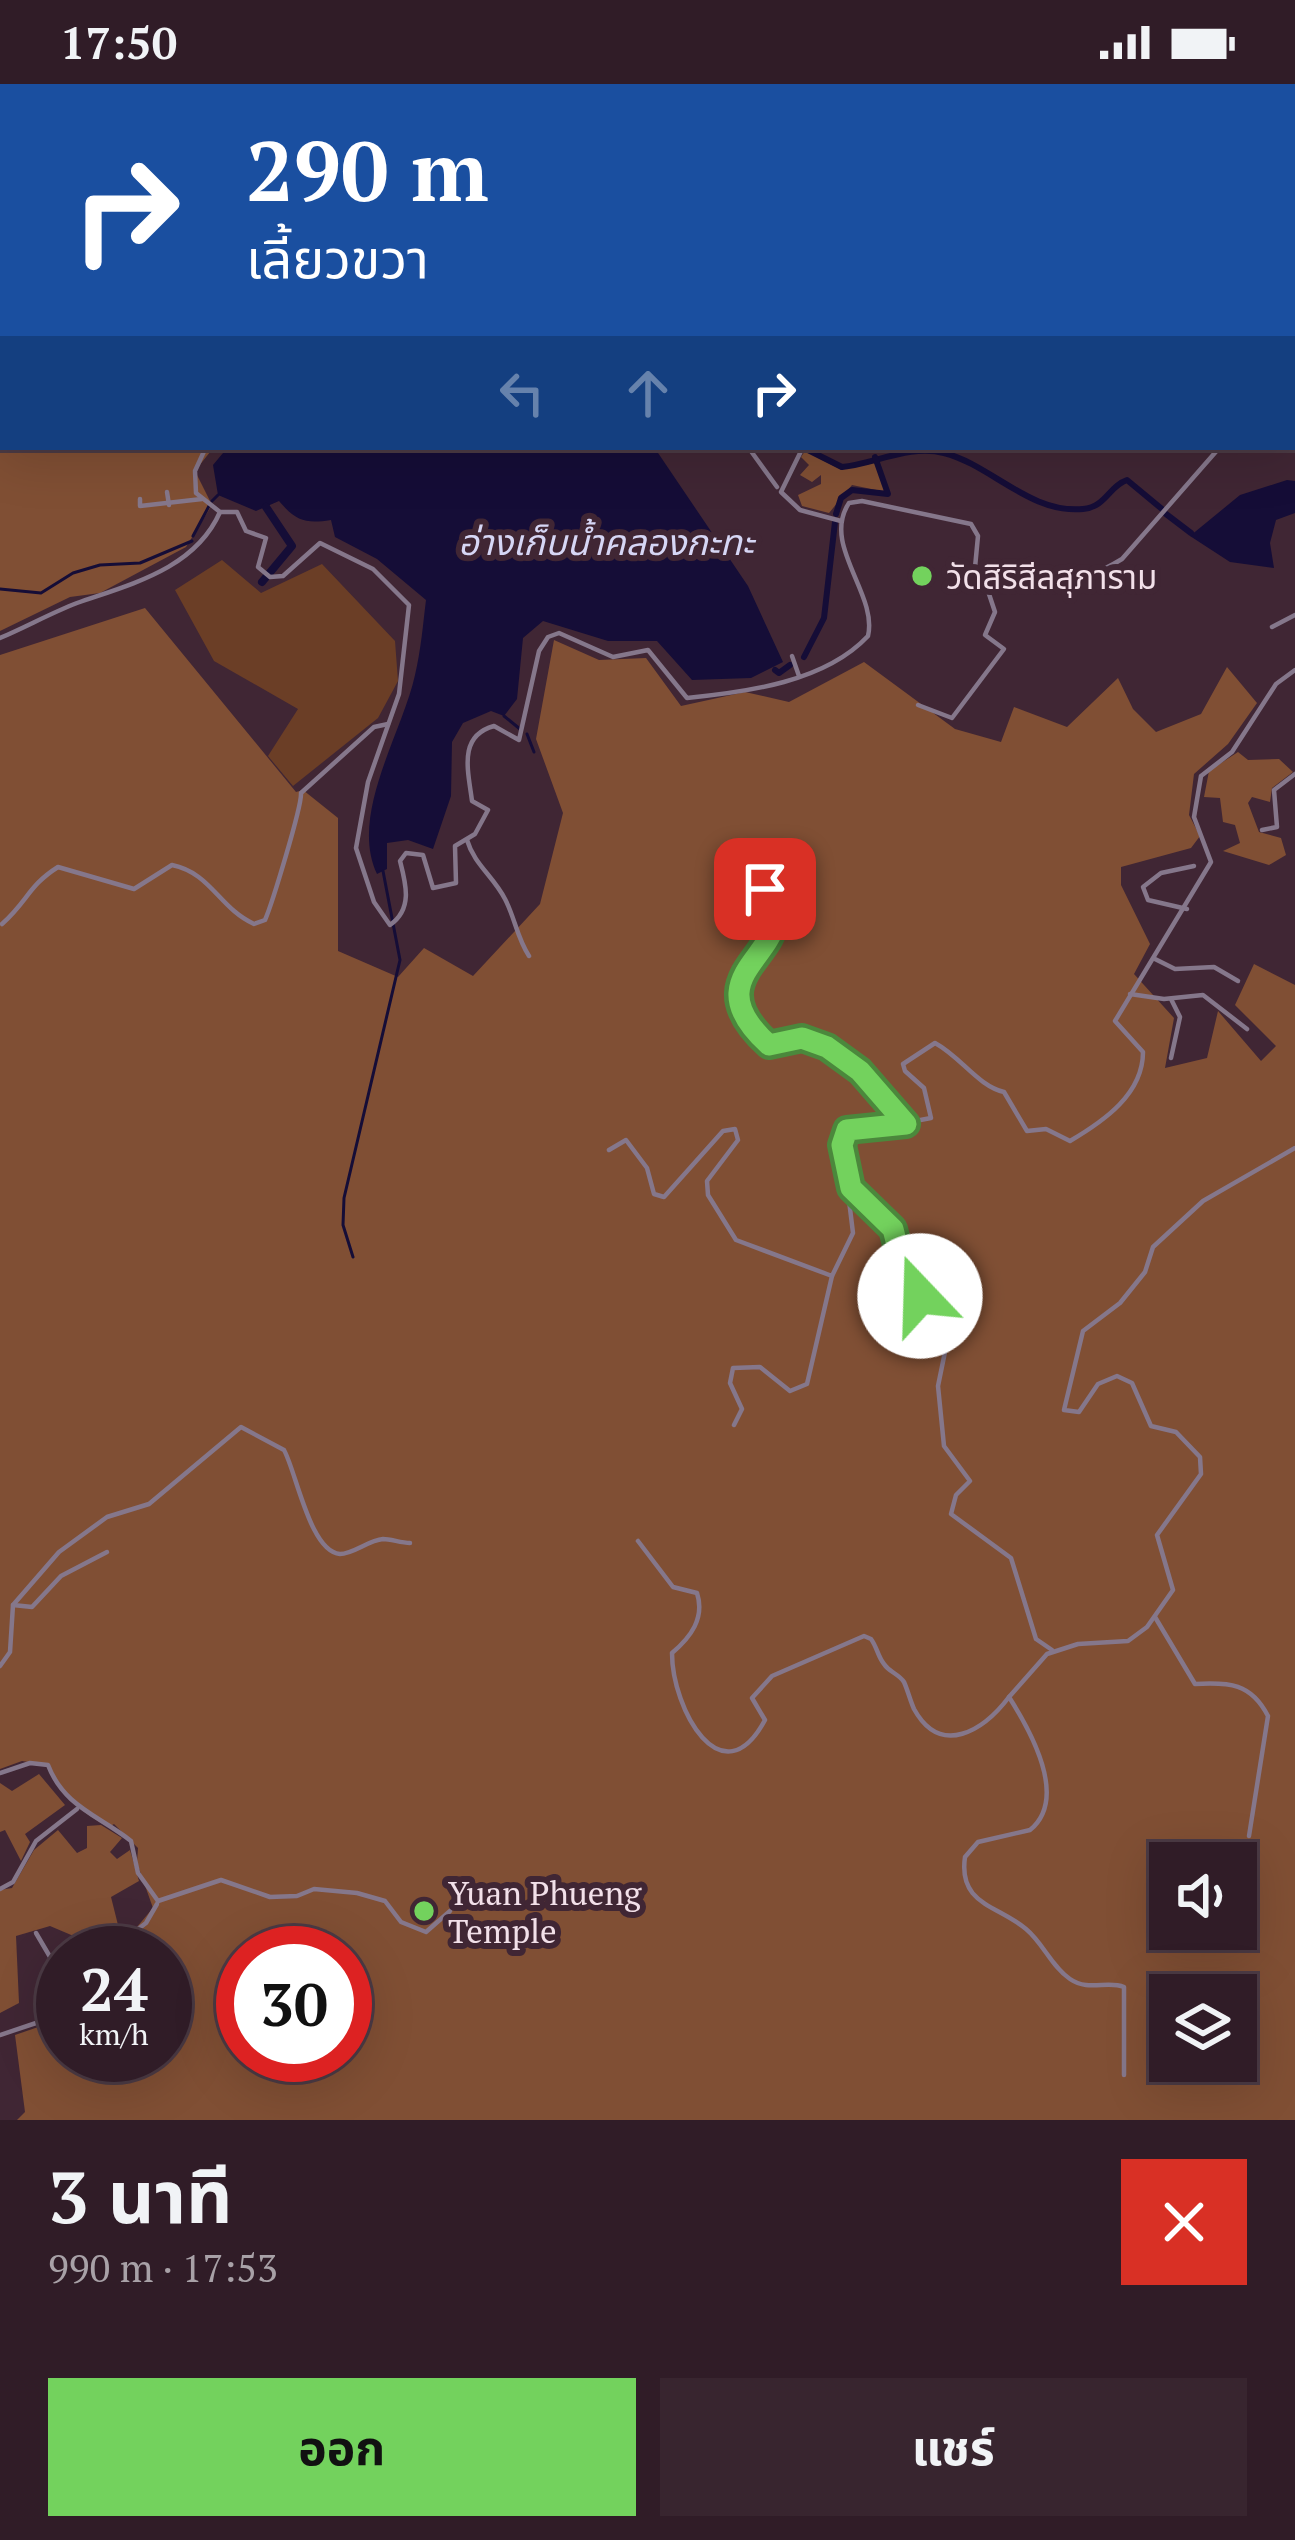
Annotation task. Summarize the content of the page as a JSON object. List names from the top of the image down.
{
  "water": ["อ่างเก็บน้ำคลองกะทะ"],
  "places": ["วัดสิริสีลสุภาราม", "Yuan Phueng Temple"],
  "page": {
    "status": "17:50",
    "turn": ["290 m", "เลี้ยวขวา"],
    "speed": "24 km/h",
    "limit": "30",
    "heading": ["3 นาที", "990 m · 17:53"],
    "buttons": ["ออก", "แชร์"]
  }
}
